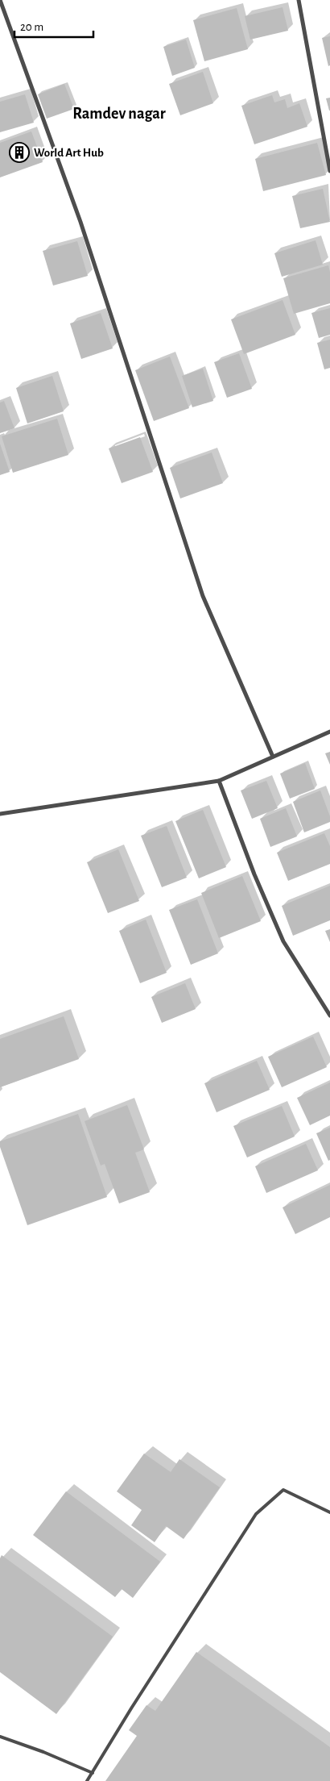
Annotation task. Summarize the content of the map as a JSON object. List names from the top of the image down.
{
  "districts": ["Ramdev nagar"],
  "places": {
    "building": ["World Art Hub"]
  },
  "scale_bar": "20 m"
}
